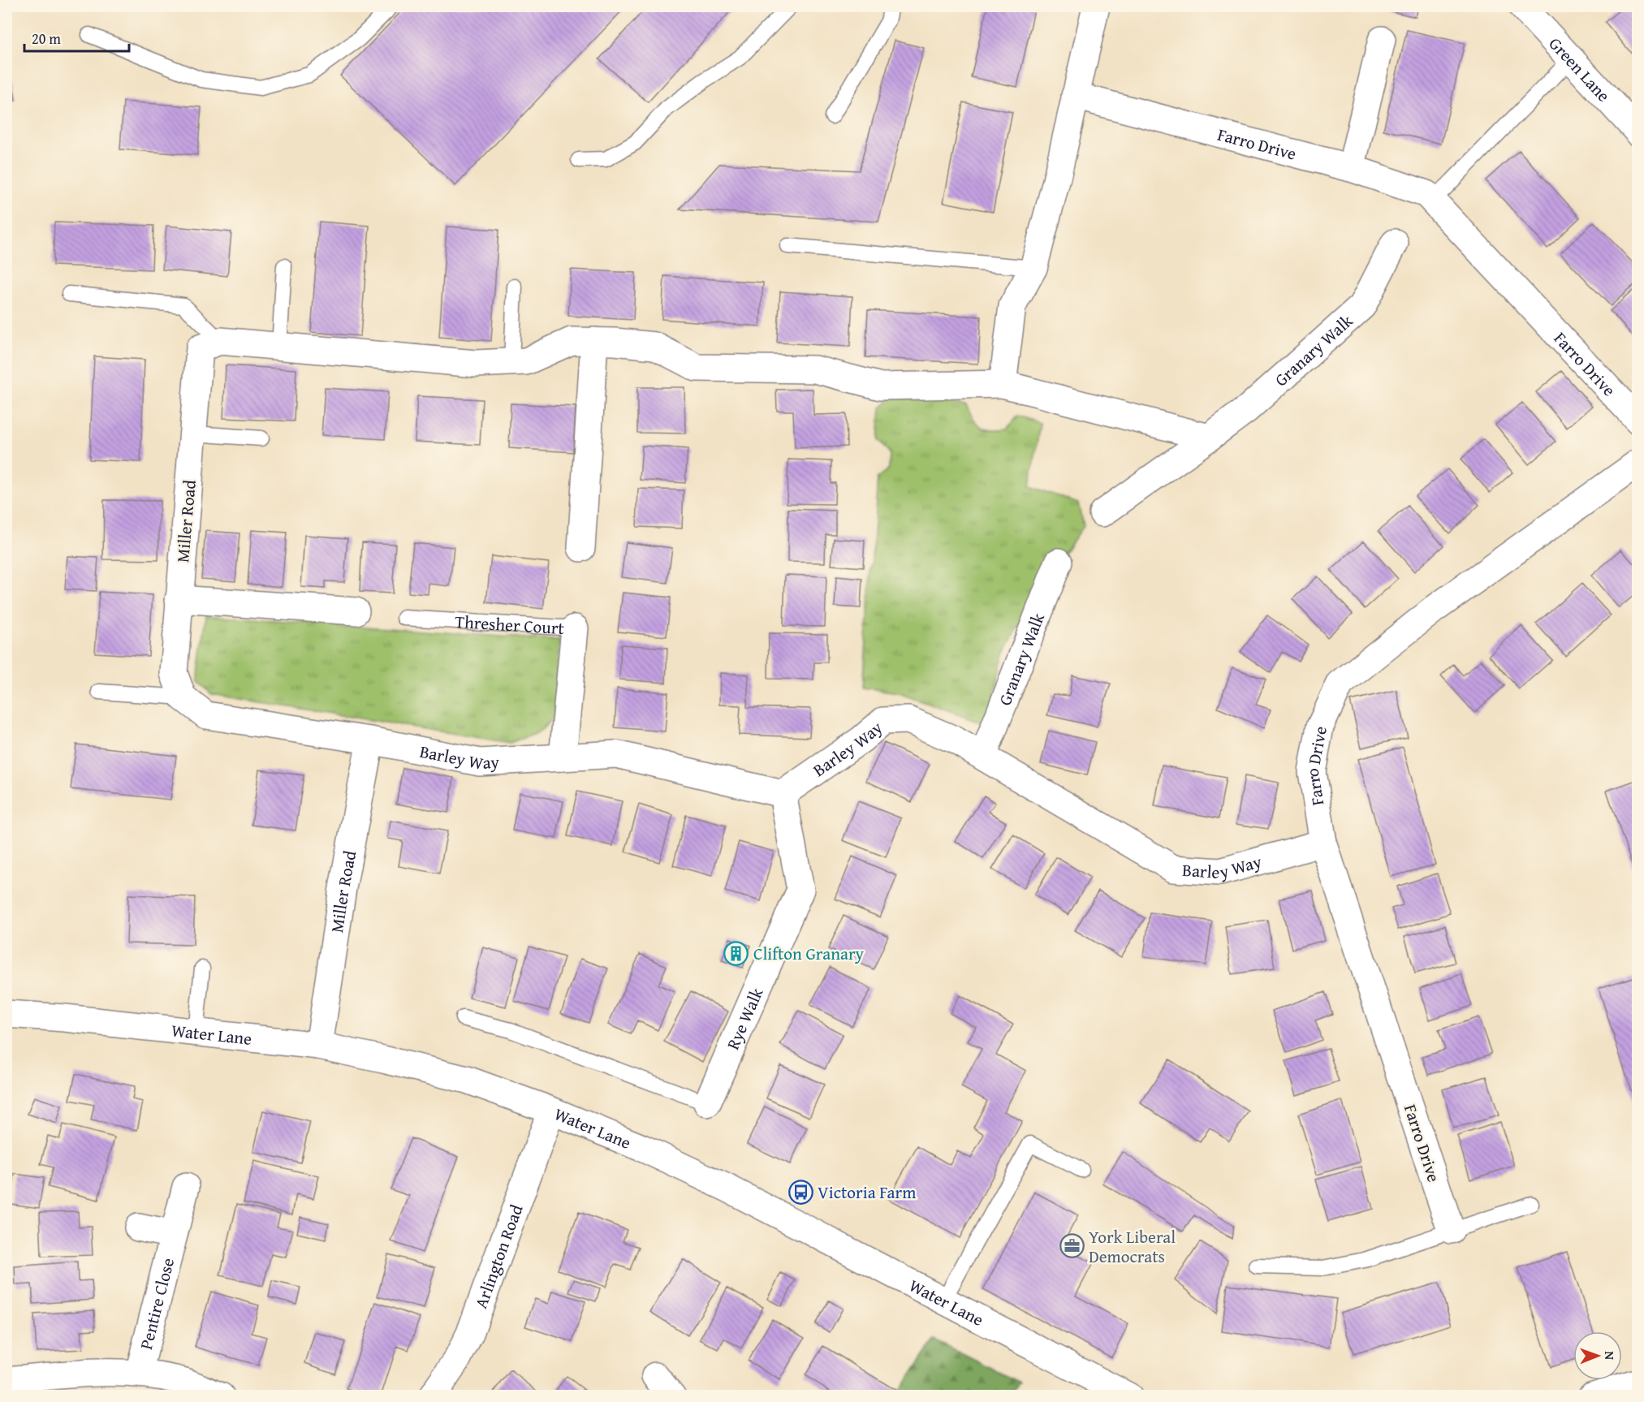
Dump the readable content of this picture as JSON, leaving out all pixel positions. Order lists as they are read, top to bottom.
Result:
{
  "streets": {
    "street": [
      "Green Lane",
      "Farro Drive",
      "Granary Walk",
      "Miller Road",
      "Thresher Court",
      "Barley Way",
      "Rye Walk",
      "Water Lane",
      "Arlington Road",
      "Pentire Close"
    ]
  },
  "crossings": [
    ["Farro Drive", "Barley Way"],
    ["Granary Walk", "Barley Way"],
    ["Miller Road", "Barley Way"],
    ["Miller Road", "Water Lane"],
    ["Thresher Court", "Barley Way"],
    ["Barley Way", "Rye Walk"],
    ["Water Lane", "Arlington Road"]
  ],
  "places": {
    "building": ["Clifton Granary"],
    "bus stop": ["Victoria Farm"],
    "office": ["York Liberal Democrats"]
  },
  "scale_bar": "20 m",
  "north": "right"
}
